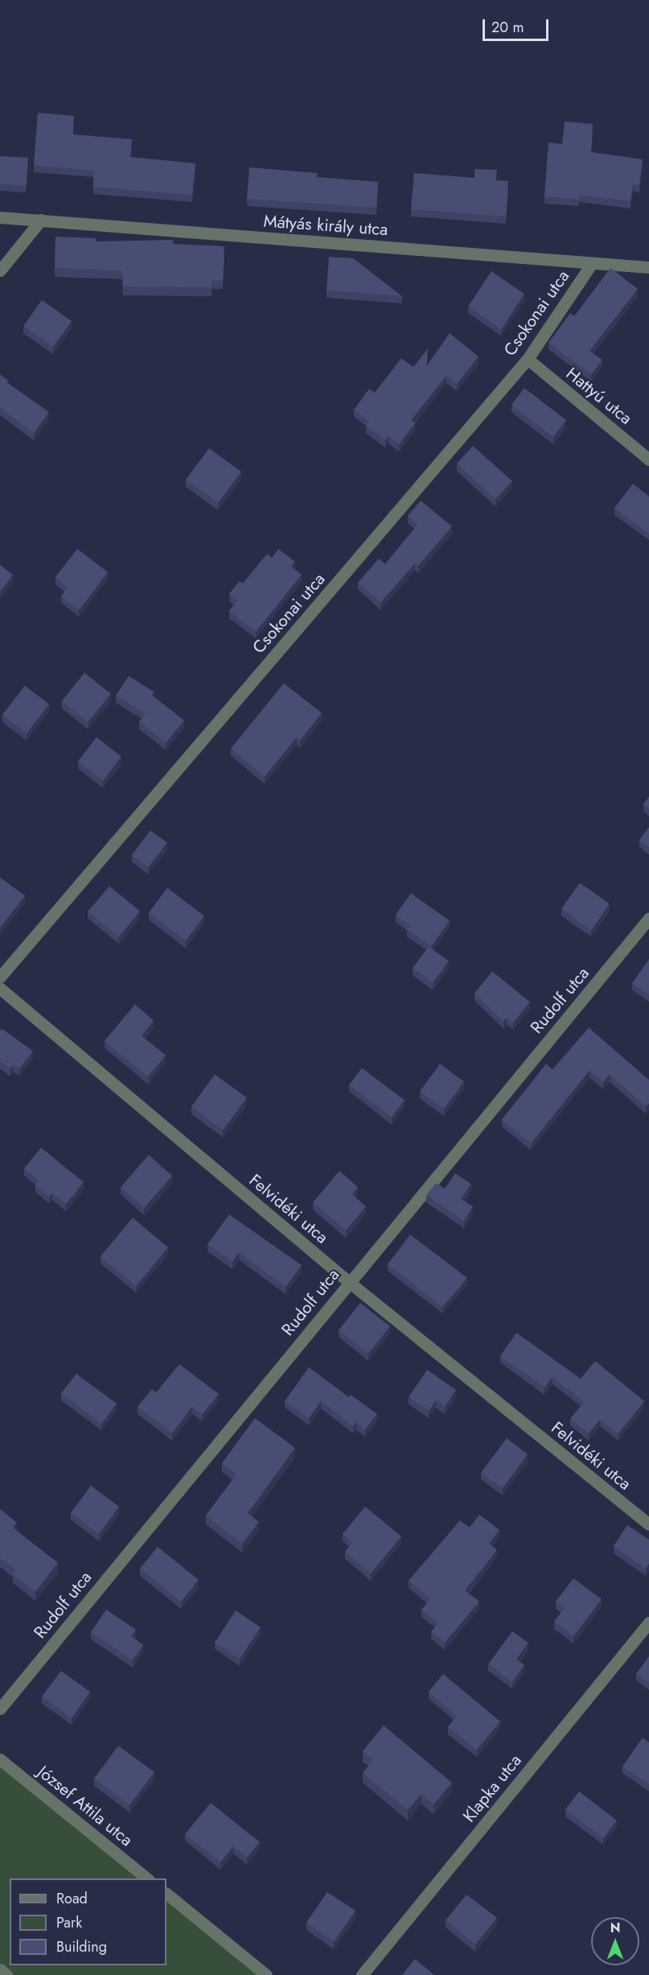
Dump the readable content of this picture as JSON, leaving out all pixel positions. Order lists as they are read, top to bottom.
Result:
{
  "streets": {
    "street": [
      "Mátyás király utca",
      "Csokonai utca",
      "Hattyú utca",
      "Rudolf utca",
      "Felvidéki utca",
      "Klapka utca",
      "József Attila utca"
    ]
  },
  "crossings": [
    ["Mátyás király utca", "Csokonai utca"],
    ["Csokonai utca", "Hattyú utca"],
    ["Rudolf utca", "Felvidéki utca"]
  ],
  "legend": ["Road", "Park", "Building"],
  "scale_bar": "20 m",
  "north": "top"
}
